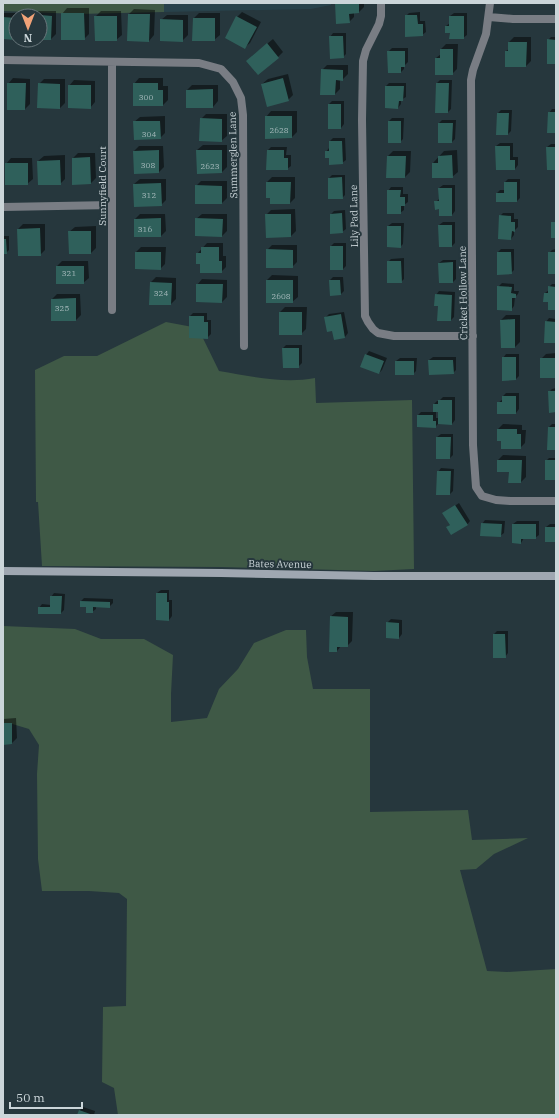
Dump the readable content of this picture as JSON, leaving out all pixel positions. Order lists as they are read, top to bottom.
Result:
{
  "streets": {
    "street": [
      "Summerglen Lane",
      "Sunnyfield Court",
      "Lily Pad Lane",
      "Cricket Hollow Lane",
      "Bates Avenue"
    ]
  },
  "crossings": [
    ["Summerglen Lane", "Sunnyfield Court"],
    ["Lily Pad Lane", "Cricket Hollow Lane"]
  ],
  "house_numbers": [
    "300",
    "2628",
    "304",
    "308",
    "2623",
    "312",
    "316",
    "321",
    "324",
    "2608",
    "325"
  ],
  "scale_bar": "50 m",
  "north": "bottom"
}
